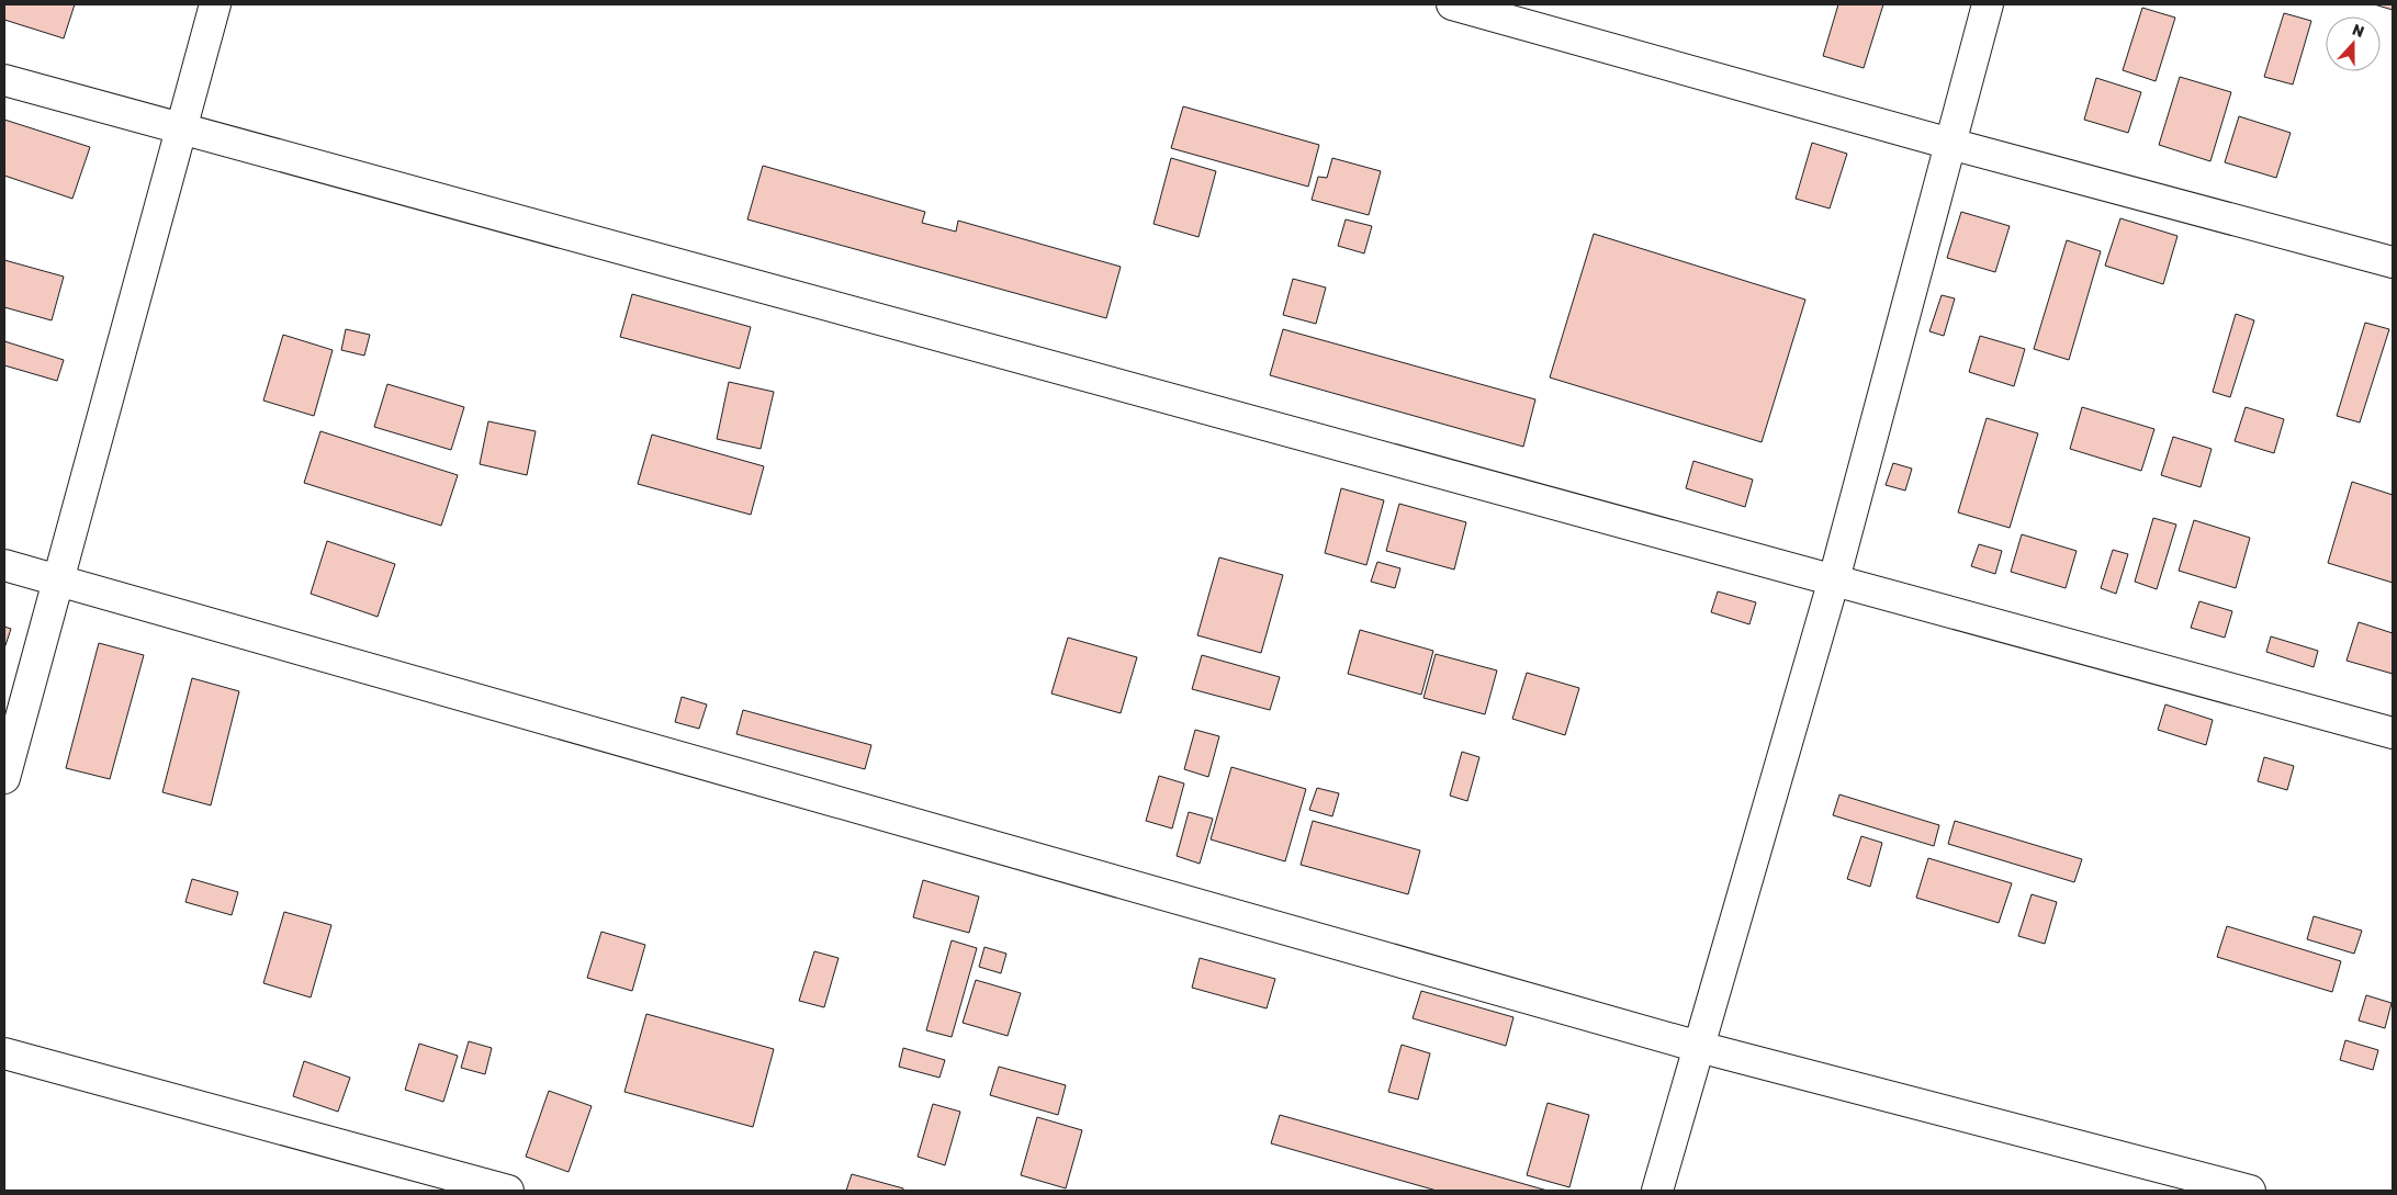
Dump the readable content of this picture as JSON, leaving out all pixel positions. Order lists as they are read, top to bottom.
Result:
{
  "north": "top"
}
